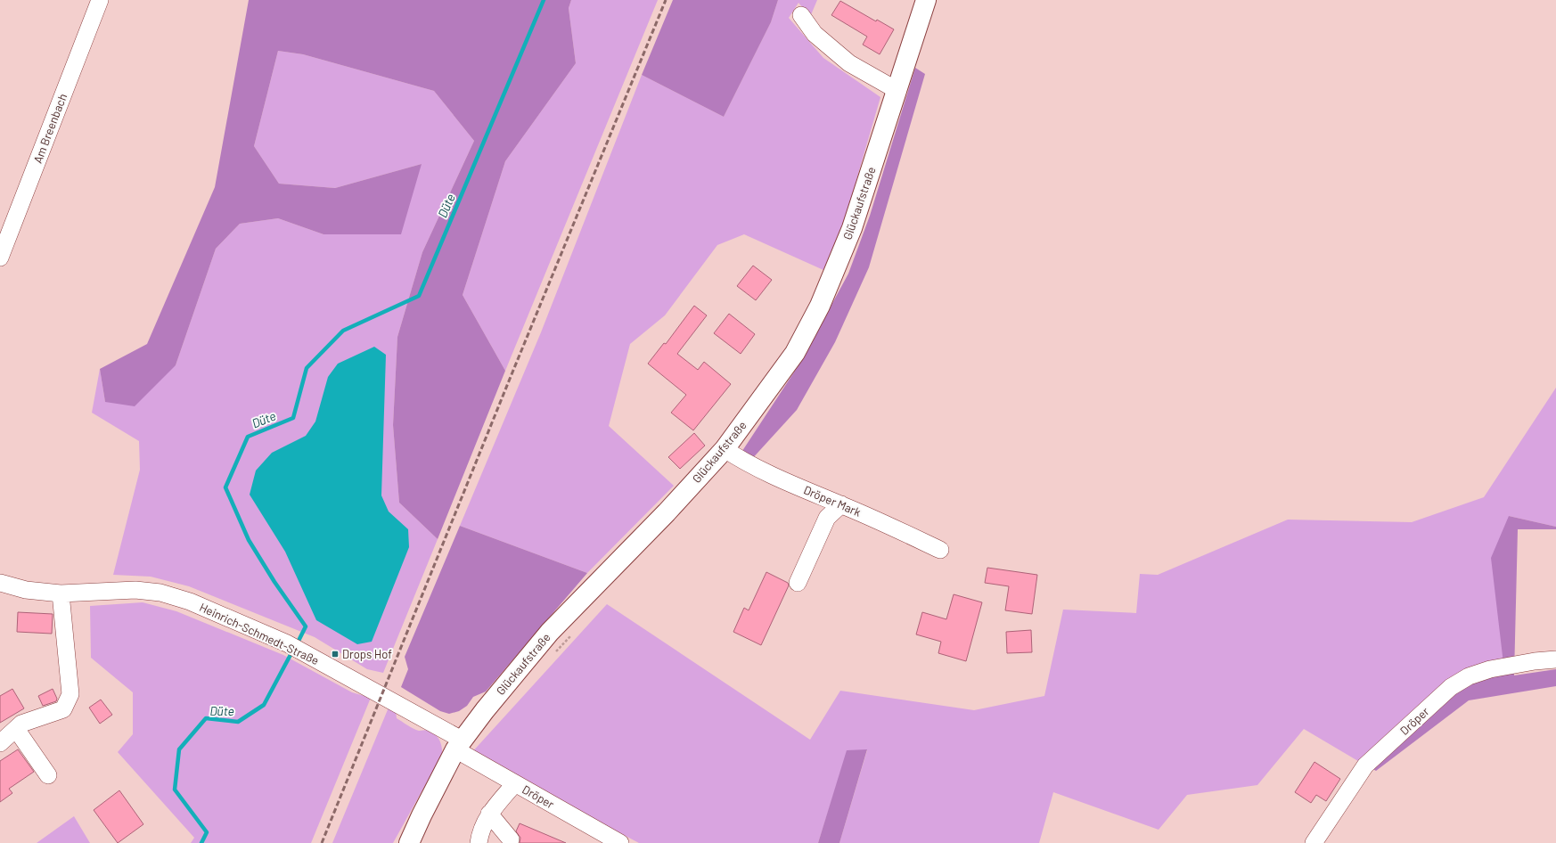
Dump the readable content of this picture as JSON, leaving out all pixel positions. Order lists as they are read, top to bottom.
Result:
{
  "streets": {
    "main road": ["Glückaufstraße"],
    "street": [
      "Am Breenbach",
      "Dröper Mark",
      "Heinrich-Schmedt-Straße",
      "Dröper"
    ]
  },
  "crossings": [
    ["Glückaufstraße", "Dröper Mark"],
    ["Glückaufstraße", "Heinrich-Schmedt-Straße"],
    ["Glückaufstraße", "Dröper"],
    ["Heinrich-Schmedt-Straße", "Dröper"]
  ],
  "water": ["Düte"],
  "places": {
    "transit": ["Drops Hof"]
  }
}
